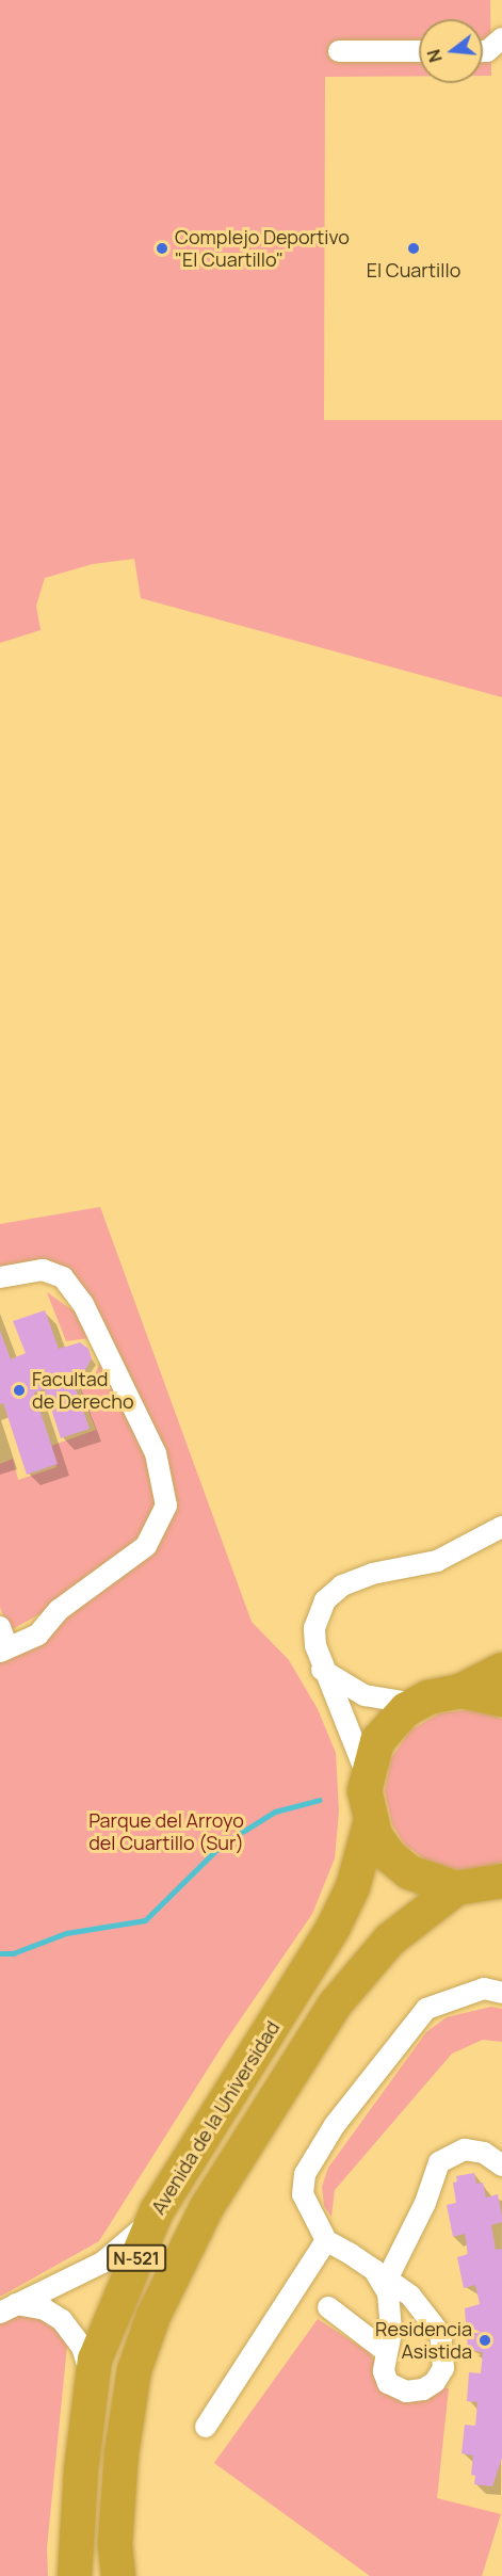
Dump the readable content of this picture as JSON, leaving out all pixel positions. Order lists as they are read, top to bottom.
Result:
{
  "streets": {
    "highway": ["Avenida de la Universidad", "N-521"]
  },
  "crossings": [
    ["Avenida de la Universidad", "N-521"]
  ],
  "parks": ["Parque del Arroyo del Cuartillo (Sur)"],
  "places": [
    "Complejo Deportivo \"El Cuartillo\"",
    "El Cuartillo",
    "Facultad de Derecho",
    "Residencia Asistida"
  ],
  "north": "left"
}
